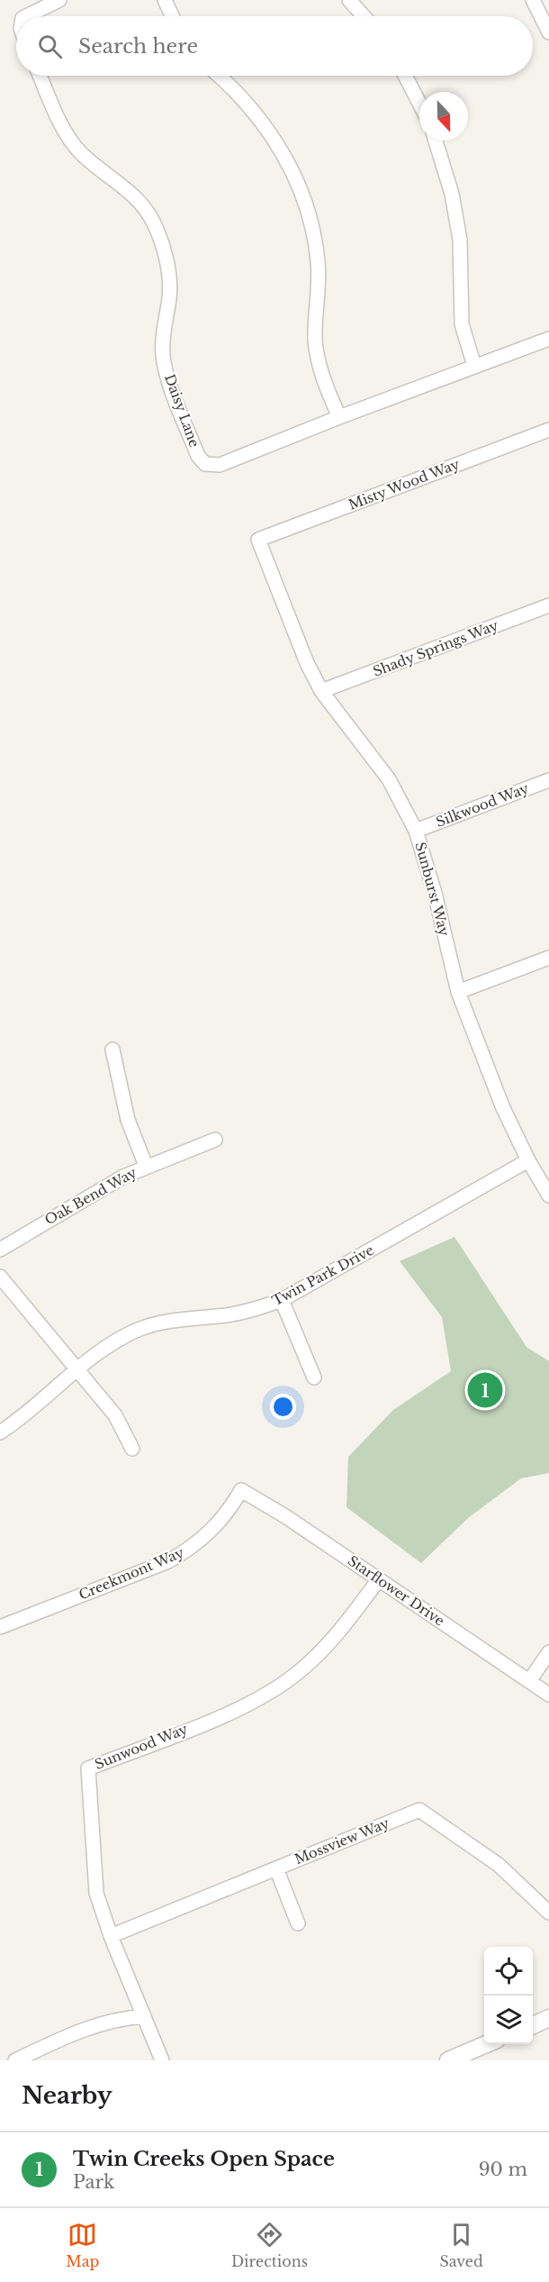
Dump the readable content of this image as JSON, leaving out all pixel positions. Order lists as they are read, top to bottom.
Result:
{
  "streets": {
    "street": [
      "Daisy Lane",
      "Misty Wood Way",
      "Shady Springs Way",
      "Silkwood Way",
      "Sunburst Way",
      "Oak Bend Way",
      "Twin Park Drive",
      "Creekmont Way",
      "Starflower Drive",
      "Sunwood Way",
      "Mossview Way"
    ]
  },
  "crossings": [
    ["Misty Wood Way", "Sunburst Way"],
    ["Shady Springs Way", "Sunburst Way"],
    ["Silkwood Way", "Sunburst Way"],
    ["Sunburst Way", "Twin Park Drive"],
    ["Creekmont Way", "Starflower Drive"],
    ["Starflower Drive", "Sunwood Way"],
    ["Sunwood Way", "Mossview Way"]
  ],
  "north": "bottom",
  "page": {
    "search": "Search here",
    "pins": "1",
    "heading": "Nearby",
    "list": [
      {
        "mark": "1",
        "name": "Twin Creeks Open Space",
        "note": "Park",
        "value": "90 m"
      }
    ],
    "nav": ["Map", "Directions", "Saved"]
  }
}
